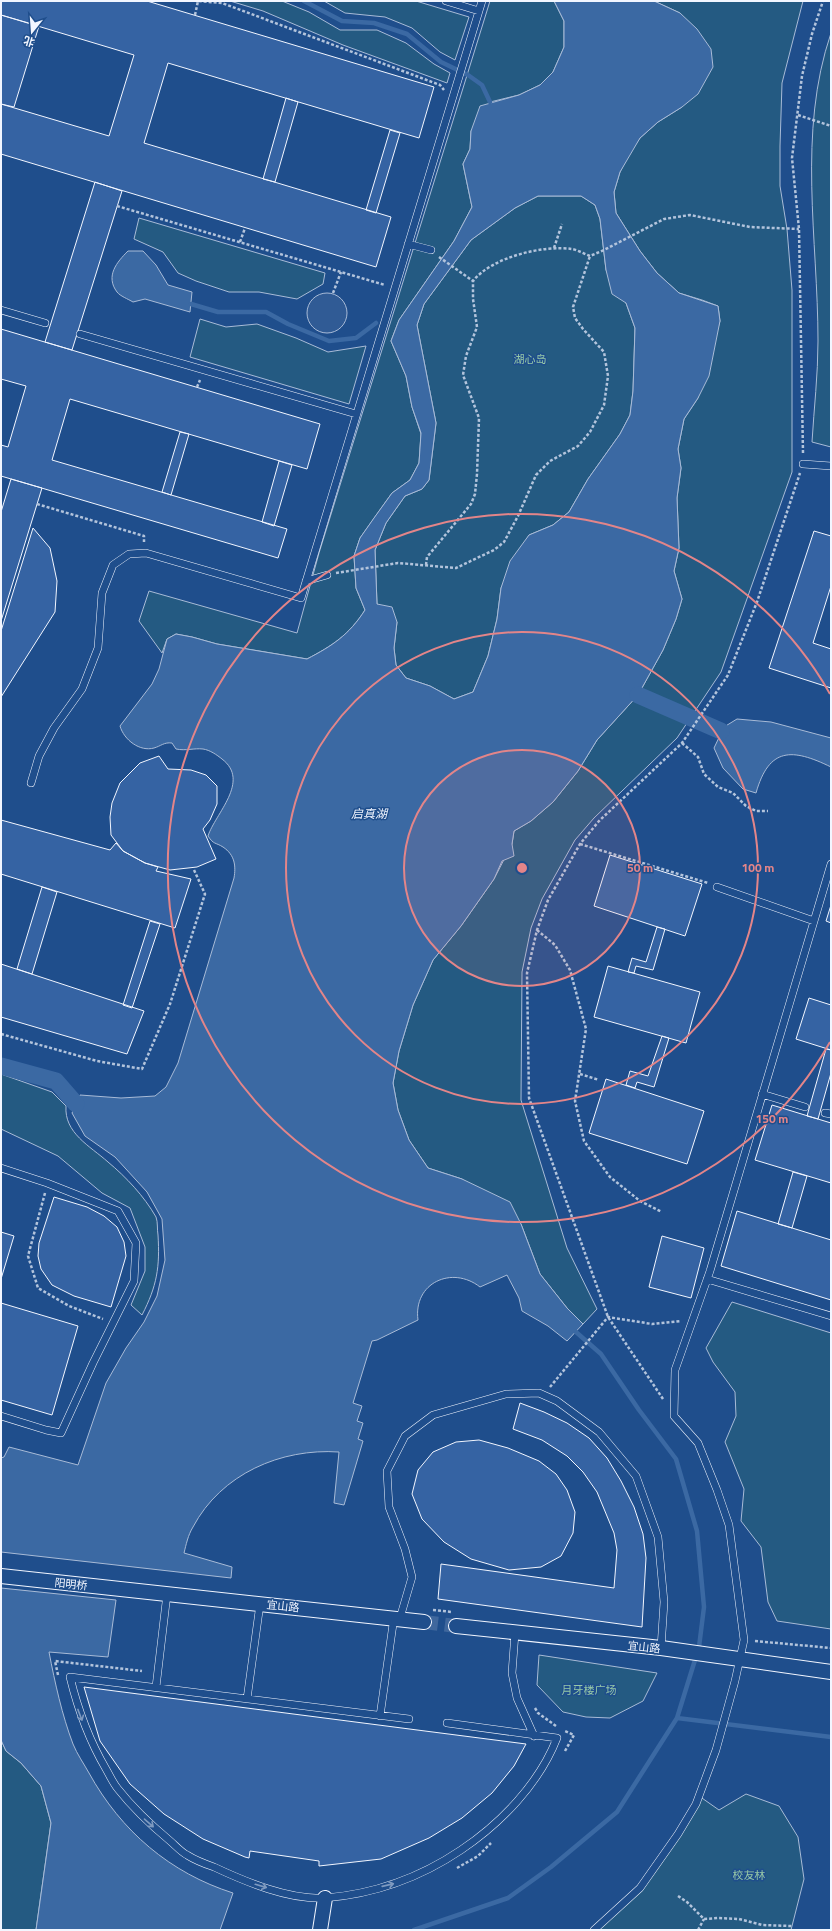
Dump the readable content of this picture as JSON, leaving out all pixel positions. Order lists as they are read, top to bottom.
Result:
{
  "streets": {
    "street": ["阳明桥", "宜山路"]
  },
  "crossings": [
    ["阳明桥", "宜山路"]
  ],
  "water": ["启真湖"],
  "parks": ["湖心岛", "月牙楼广场", "校友林"],
  "north": "bottom",
  "rings": ["50 m", "100 m", "150 m"]
}
